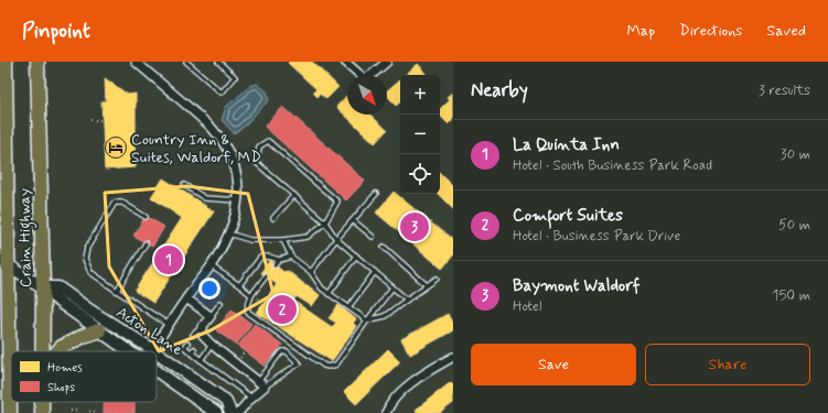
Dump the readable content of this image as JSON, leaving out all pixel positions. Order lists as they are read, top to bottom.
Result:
{
  "streets": {
    "highway": ["Crain Highway"],
    "main road": ["Acton Lane"]
  },
  "crossings": [
    ["Crain Highway", "Acton Lane"]
  ],
  "places": {
    "hotel": ["Country Inn & Suites, Waldorf, MD"]
  },
  "legend": ["Homes", "Shops"],
  "north": "bottom right",
  "page": {
    "header": "Pinpoint",
    "nav": ["Map", "Directions", "Saved"],
    "heading": ["Nearby", "3 results"],
    "map_buttons": ["+", "−"],
    "list": [
      {
        "mark": "1",
        "name": "La Quinta Inn",
        "note": "Hotel · South Business Park Road",
        "value": "30 m"
      },
      {
        "mark": "2",
        "name": "Comfort Suites",
        "note": "Hotel · Business Park Drive",
        "value": "50 m"
      },
      {
        "mark": "3",
        "name": "Baymont Waldorf",
        "note": "Hotel",
        "value": "150 m"
      }
    ],
    "pins": ["3", "1", "2"],
    "buttons": ["Save", "Share"]
  }
}
